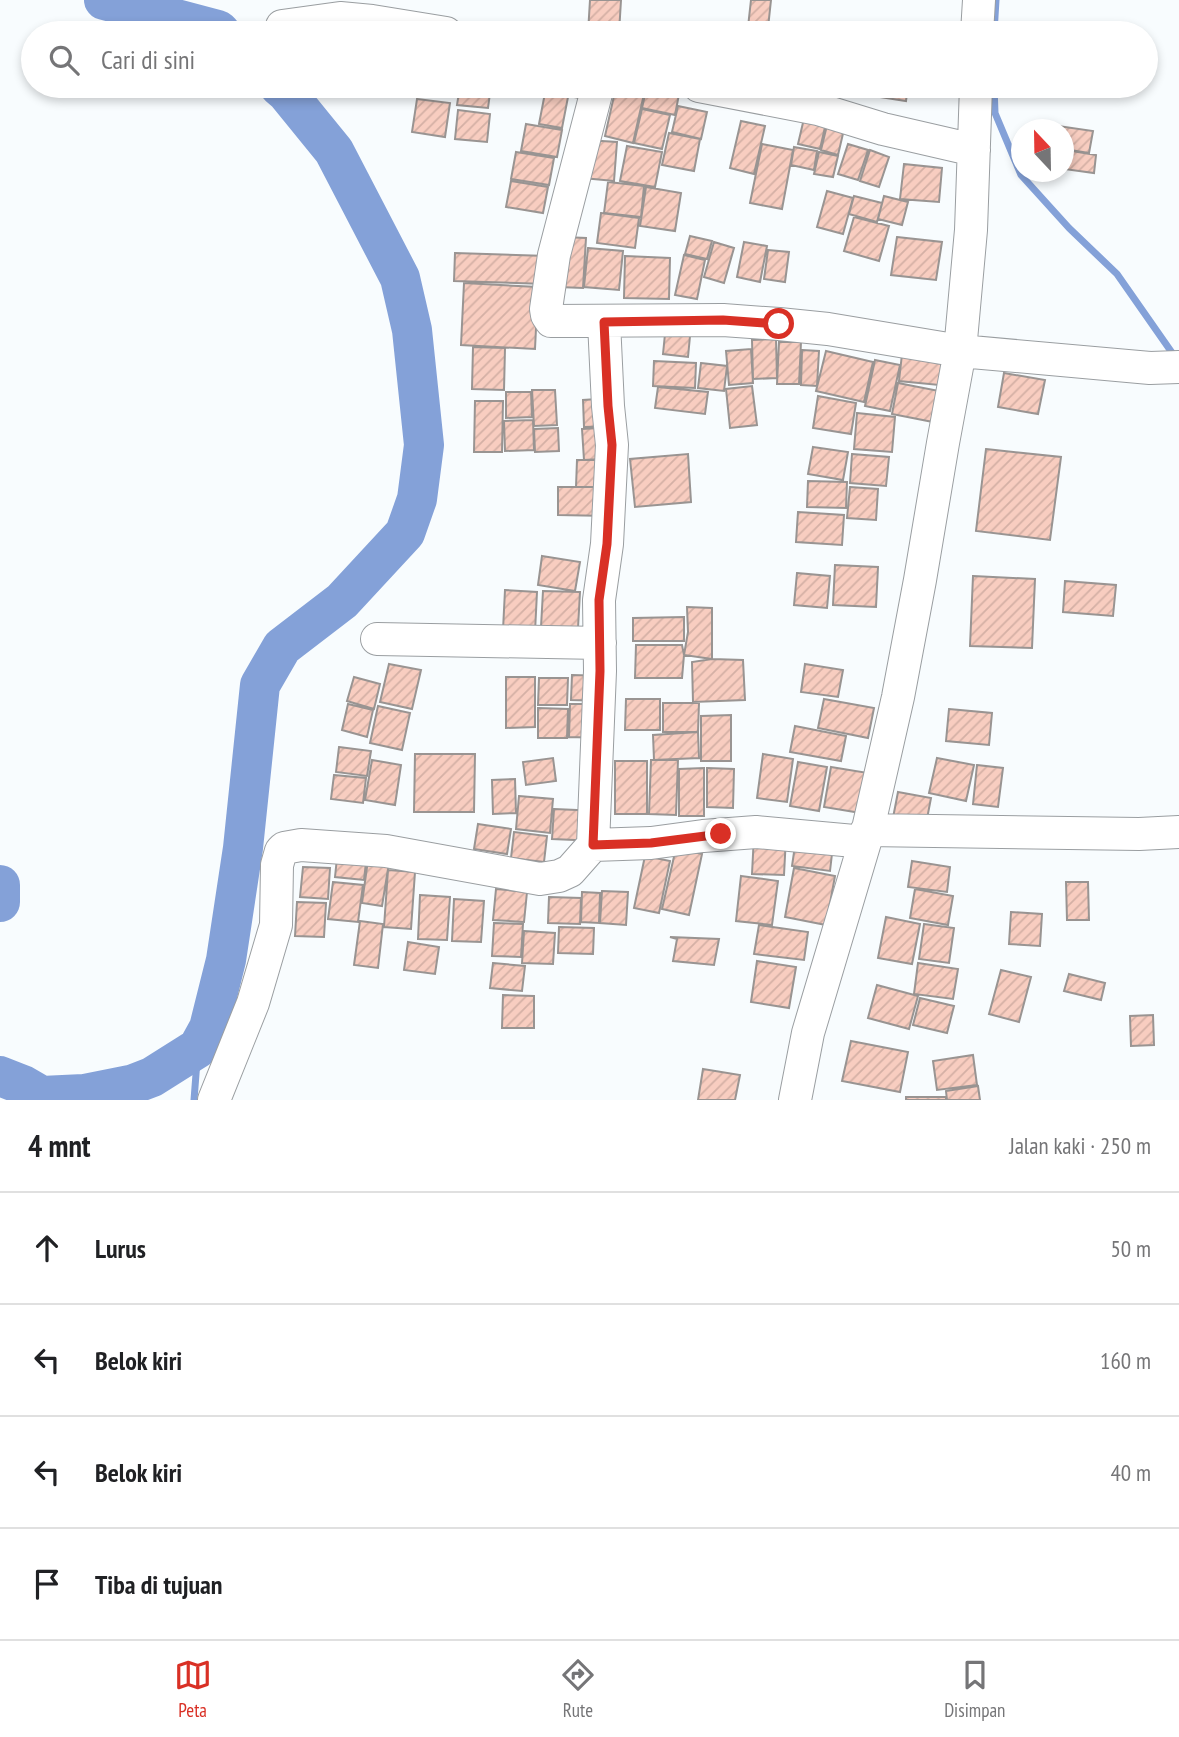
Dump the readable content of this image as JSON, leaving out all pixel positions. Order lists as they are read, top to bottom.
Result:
{
  "north": "top",
  "page": {
    "search": "Cari di sini",
    "heading": ["4 mnt", "Jalan kaki · 250 m"],
    "list": [
      ["Lurus", "50 m"],
      ["Belok kiri", "160 m"],
      ["Belok kiri", "40 m"],
      "Tiba di tujuan"
    ],
    "nav": ["Peta", "Rute", "Disimpan"]
  }
}
